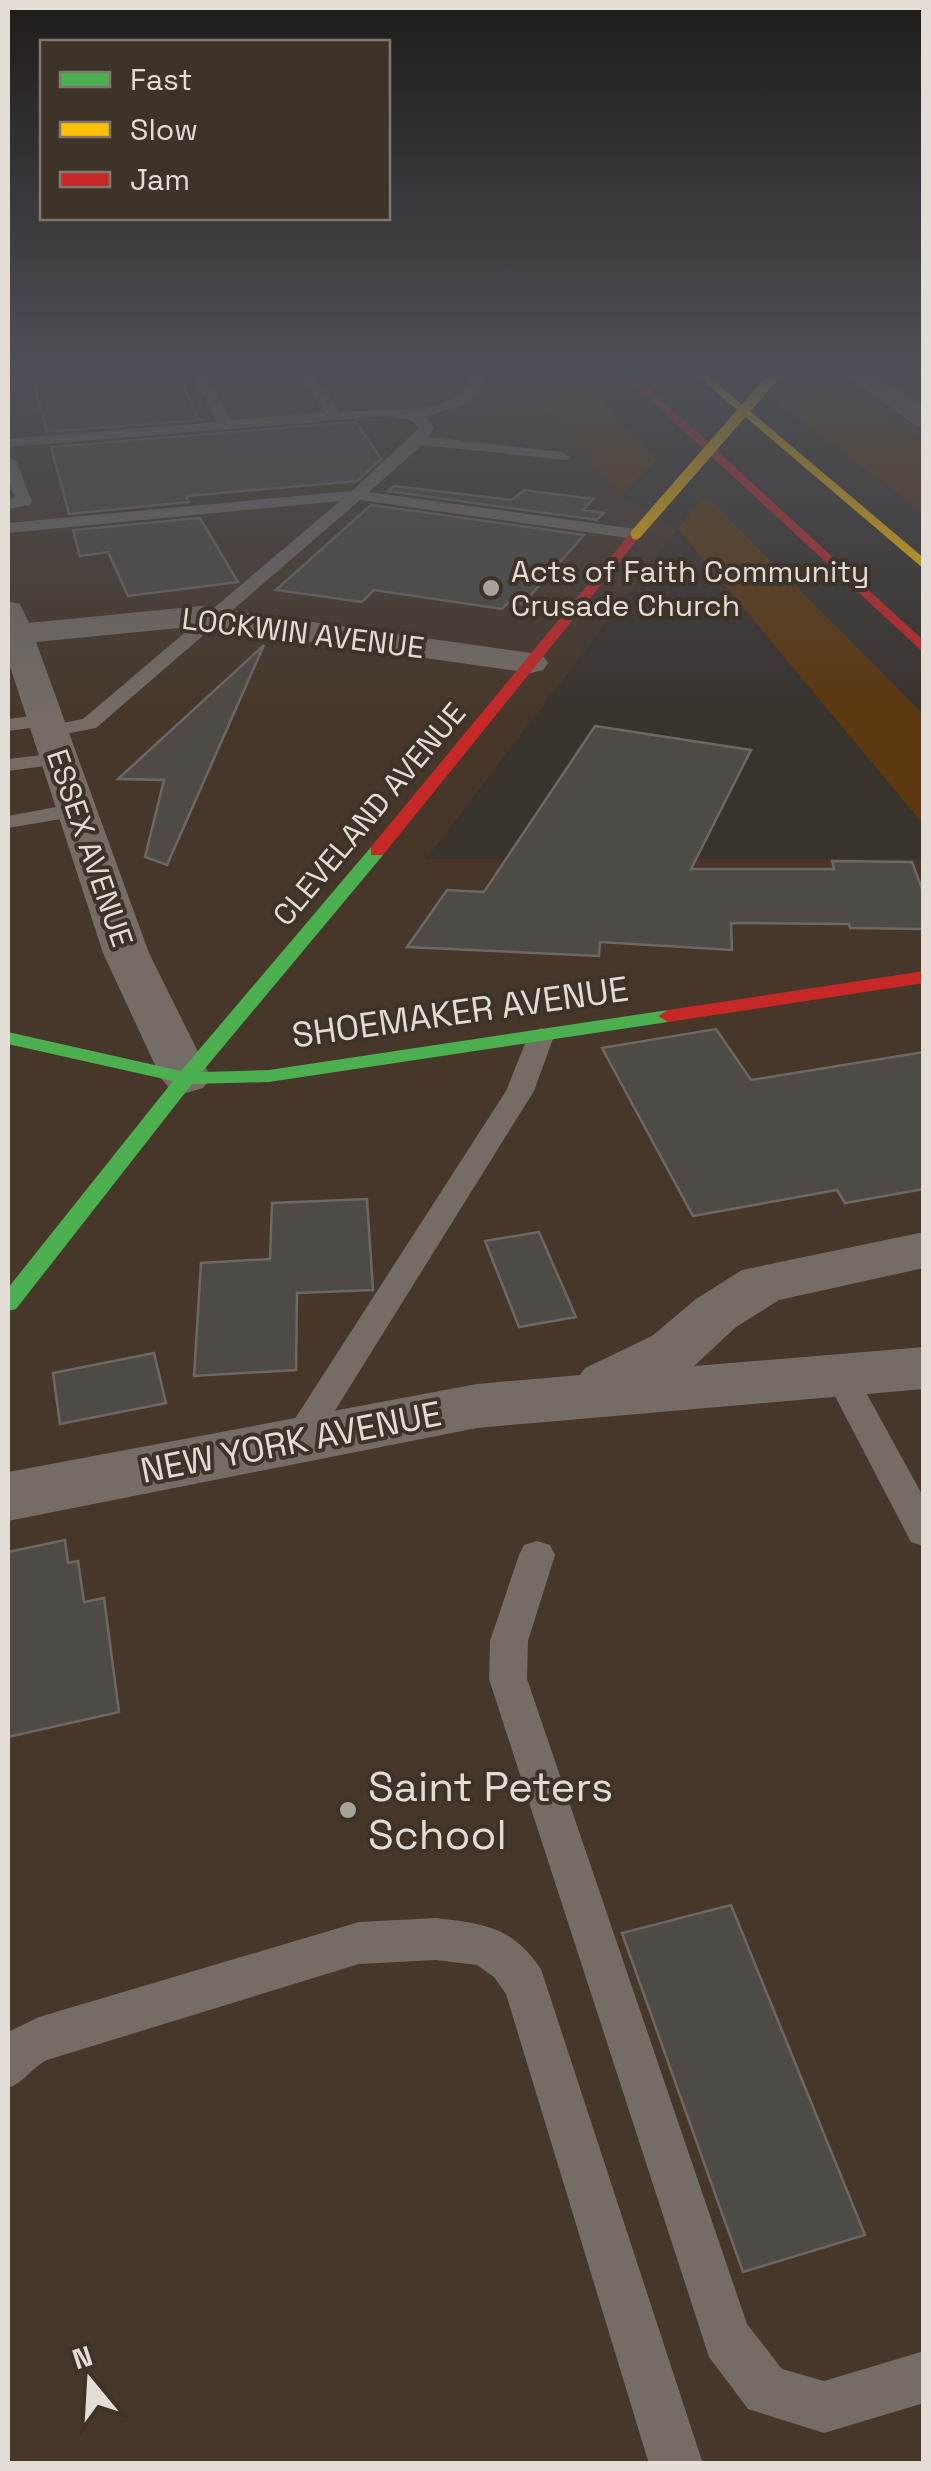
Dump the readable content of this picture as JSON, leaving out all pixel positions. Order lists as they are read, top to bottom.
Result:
{
  "streets": {
    "main road": ["CLEVELAND AVENUE", "SHOEMAKER AVENUE"],
    "street": ["LOCKWIN AVENUE", "ESSEX AVENUE", "NEW YORK AVENUE"]
  },
  "crossings": [
    ["LOCKWIN AVENUE", "CLEVELAND AVENUE"],
    ["LOCKWIN AVENUE", "ESSEX AVENUE"],
    ["CLEVELAND AVENUE", "ESSEX AVENUE"],
    ["CLEVELAND AVENUE", "SHOEMAKER AVENUE"],
    ["ESSEX AVENUE", "SHOEMAKER AVENUE"]
  ],
  "places": ["Acts of Faith Community Crusade Church", "Saint Peters School"],
  "legend": ["Fast", "Slow", "Jam"],
  "north": "top"
}
